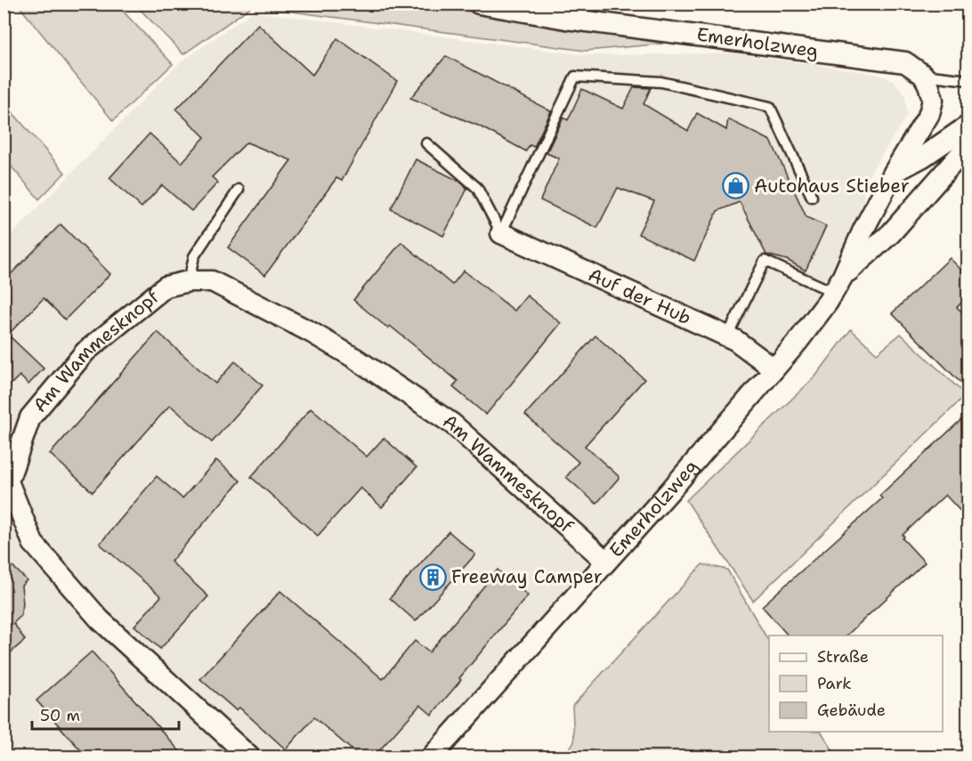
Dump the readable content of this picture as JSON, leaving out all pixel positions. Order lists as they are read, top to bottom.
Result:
{
  "streets": {
    "street": ["Emerholzweg", "Auf der Hub", "Am Wammesknopf"]
  },
  "crossings": [
    ["Emerholzweg", "Auf der Hub"],
    ["Emerholzweg", "Am Wammesknopf"]
  ],
  "places": {
    "shop": ["Autohaus Stieber"],
    "building": ["Freeway Camper"]
  },
  "legend": ["Straße", "Park", "Gebäude"],
  "scale_bar": "50 m"
}
